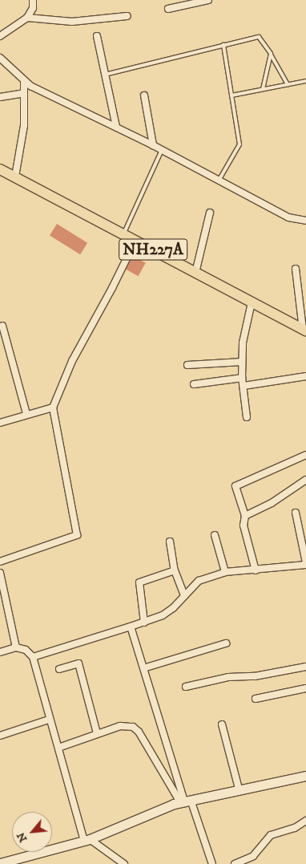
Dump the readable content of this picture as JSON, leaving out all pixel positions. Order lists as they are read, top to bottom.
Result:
{
  "streets": {
    "highway": ["NH227A"]
  },
  "north": "bottom left"
}
